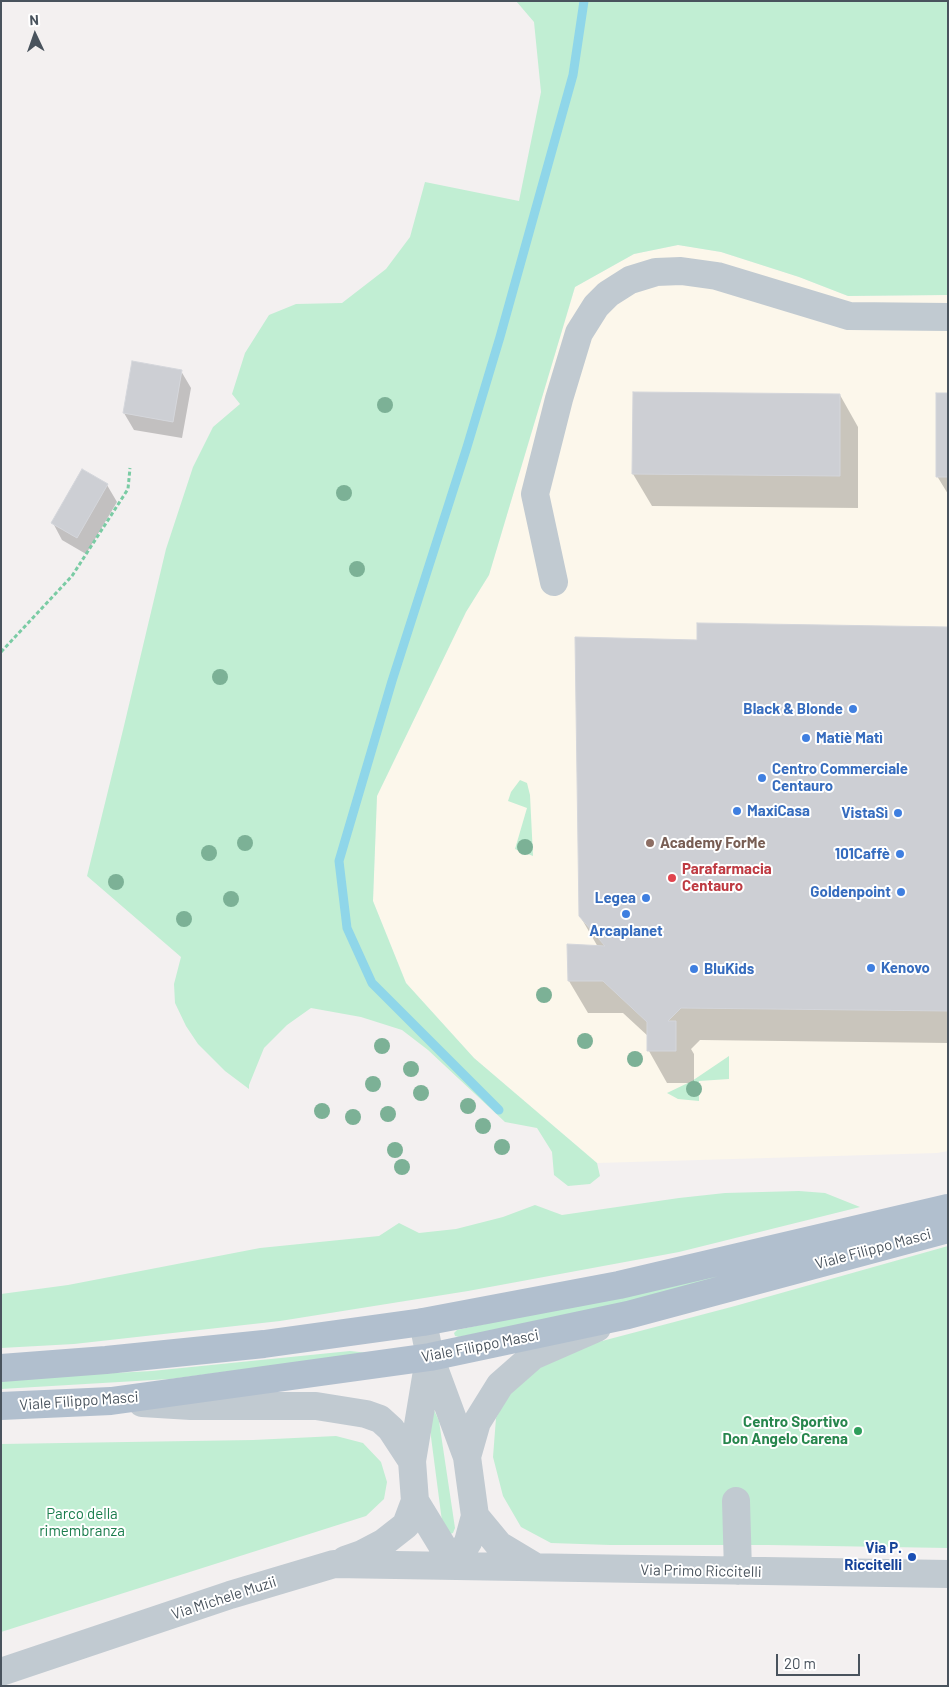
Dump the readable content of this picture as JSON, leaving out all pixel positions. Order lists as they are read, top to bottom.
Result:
{
  "streets": {
    "main road": ["Viale Filippo Masci"],
    "street": ["Via Primo Riccitelli", "Via Michele Muzii"]
  },
  "crossings": [
    ["Via Primo Riccitelli", "Via Michele Muzii"]
  ],
  "parks": ["Parco della rimembranza"],
  "places": [
    "Black & Blonde",
    "Matiè Matì",
    "Centro Commerciale Centauro",
    "MaxiCasa",
    "VistaSì",
    "Academy ForMe",
    "101Caffè",
    "Parafarmacia Centauro",
    "Goldenpoint",
    "Legea",
    "Arcaplanet",
    "Kenovo",
    "BluKids",
    "Centro Sportivo Don Angelo Carena",
    "Via P. Riccitelli"
  ],
  "scale_bar": "20 m",
  "north": "top"
}
